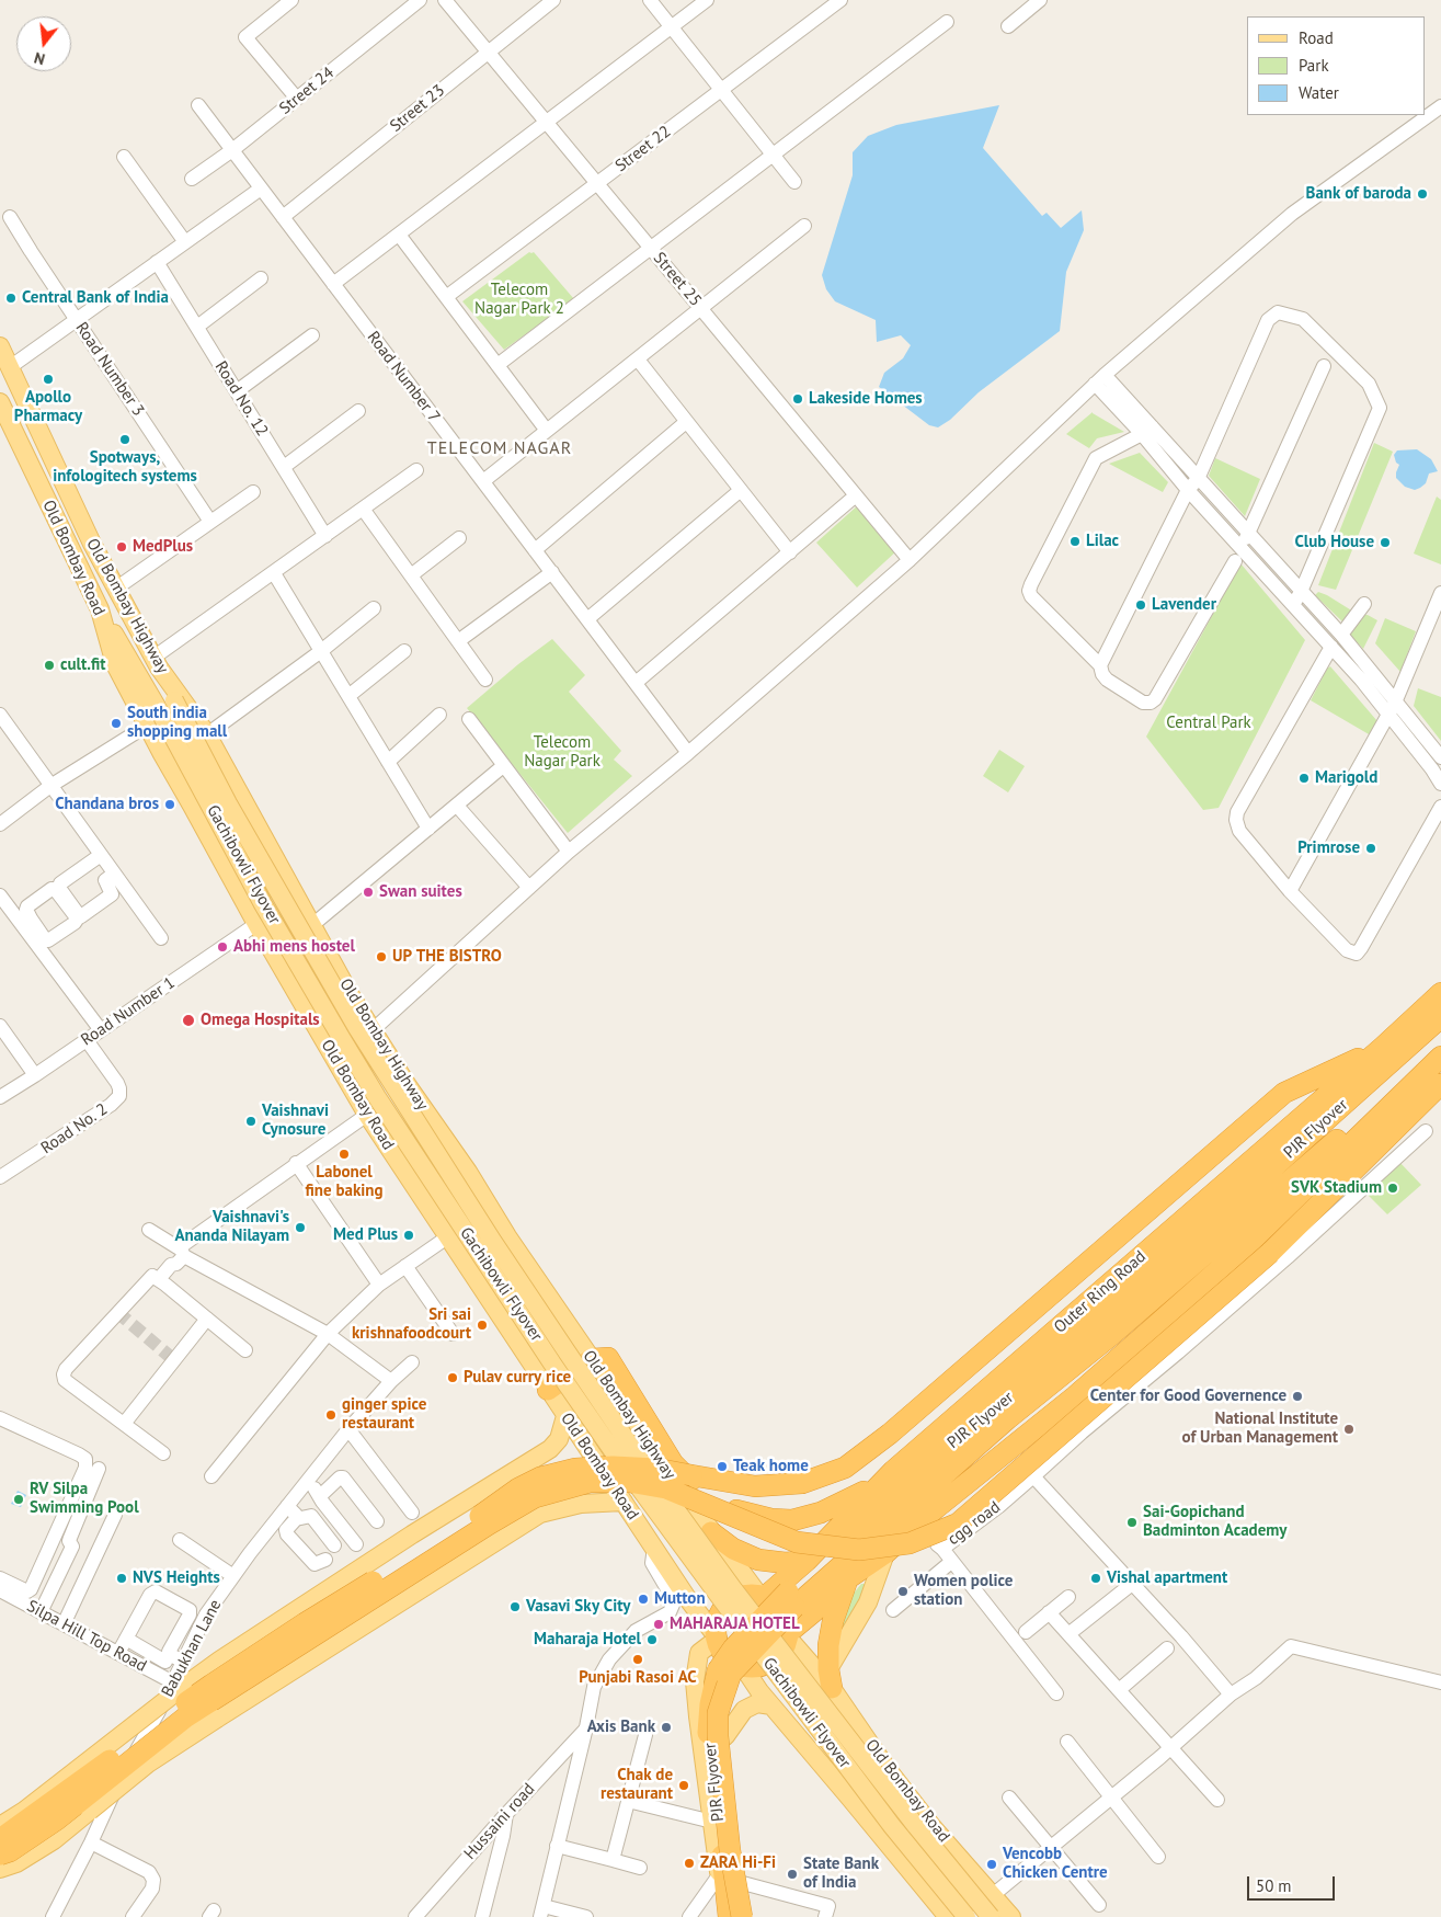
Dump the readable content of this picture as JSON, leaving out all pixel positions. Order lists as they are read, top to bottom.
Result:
{
  "streets": {
    "highway": ["PJR Flyover", "Outer Ring Road"],
    "main road": ["Old Bombay Road", "Old Bombay Highway", "Gachibowli Flyover"],
    "street": [
      "Street 24",
      "Street 23",
      "Street 22",
      "Street 25",
      "Road Number 3",
      "Road Number 7",
      "Road No. 12",
      "Road Number 1",
      "Road No. 2",
      "cgg road",
      "Silpa Hill Top Road",
      "Babukhan Lane",
      "Hussaini road"
    ]
  },
  "crossings": [
    ["Street 24", "Road Number 7"],
    ["Street 23", "Street 25"],
    ["Street 23", "Road Number 7"],
    ["Street 22", "Street 25"],
    ["Old Bombay Road", "Old Bombay Highway"],
    ["Old Bombay Road", "Gachibowli Flyover"],
    ["Old Bombay Road", "Road Number 1"],
    ["Old Bombay Road", "Outer Ring Road"],
    ["Old Bombay Highway", "Gachibowli Flyover"],
    ["Old Bombay Highway", "Outer Ring Road"],
    ["Road Number 1", "Road No. 2"],
    ["Silpa Hill Top Road", "Babukhan Lane"]
  ],
  "districts": ["TELECOM NAGAR"],
  "parks": ["Telecom Nagar Park 2", "Central Park", "Telecom Nagar Park"],
  "places": [
    "Bank of baroda",
    "Central Bank of India",
    "Apollo Pharmacy",
    "Lakeside Homes",
    "Spotways, infologitech systems",
    "Lilac",
    "Club House",
    "MedPlus",
    "Lavender",
    "cult.fit",
    "South india shopping mall",
    "Marigold",
    "Chandana bros",
    "Primrose",
    "Swan suites",
    "Abhi mens hostel",
    "UP THE BISTRO",
    "Omega Hospitals",
    "Vaishnavi Cynosure",
    "Labonel fine baking",
    "SVK Stadium",
    "Vaishnavi's Ananda Nilayam",
    "Med Plus",
    "Sri sai krishnafoodcourt",
    "Pulav curry rice",
    "Center for Good Governence",
    "ginger spice restaurant",
    "National Institute of Urban Management",
    "Teak home",
    "RV Silpa Swimming Pool",
    "Sai-Gopichand Badminton Academy",
    "NVS Heights",
    "Vishal apartment",
    "Women police station",
    "Mutton",
    "Vasavi Sky City",
    "MAHARAJA HOTEL",
    "Maharaja Hotel",
    "Punjabi Rasoi AC",
    "Axis Bank",
    "Chak de restaurant",
    "ZARA Hi-Fi",
    "Vencobb Chicken Centre",
    "State Bank of India"
  ],
  "legend": ["Road", "Park", "Water"],
  "scale_bar": "50 m",
  "north": "bottom"
}
